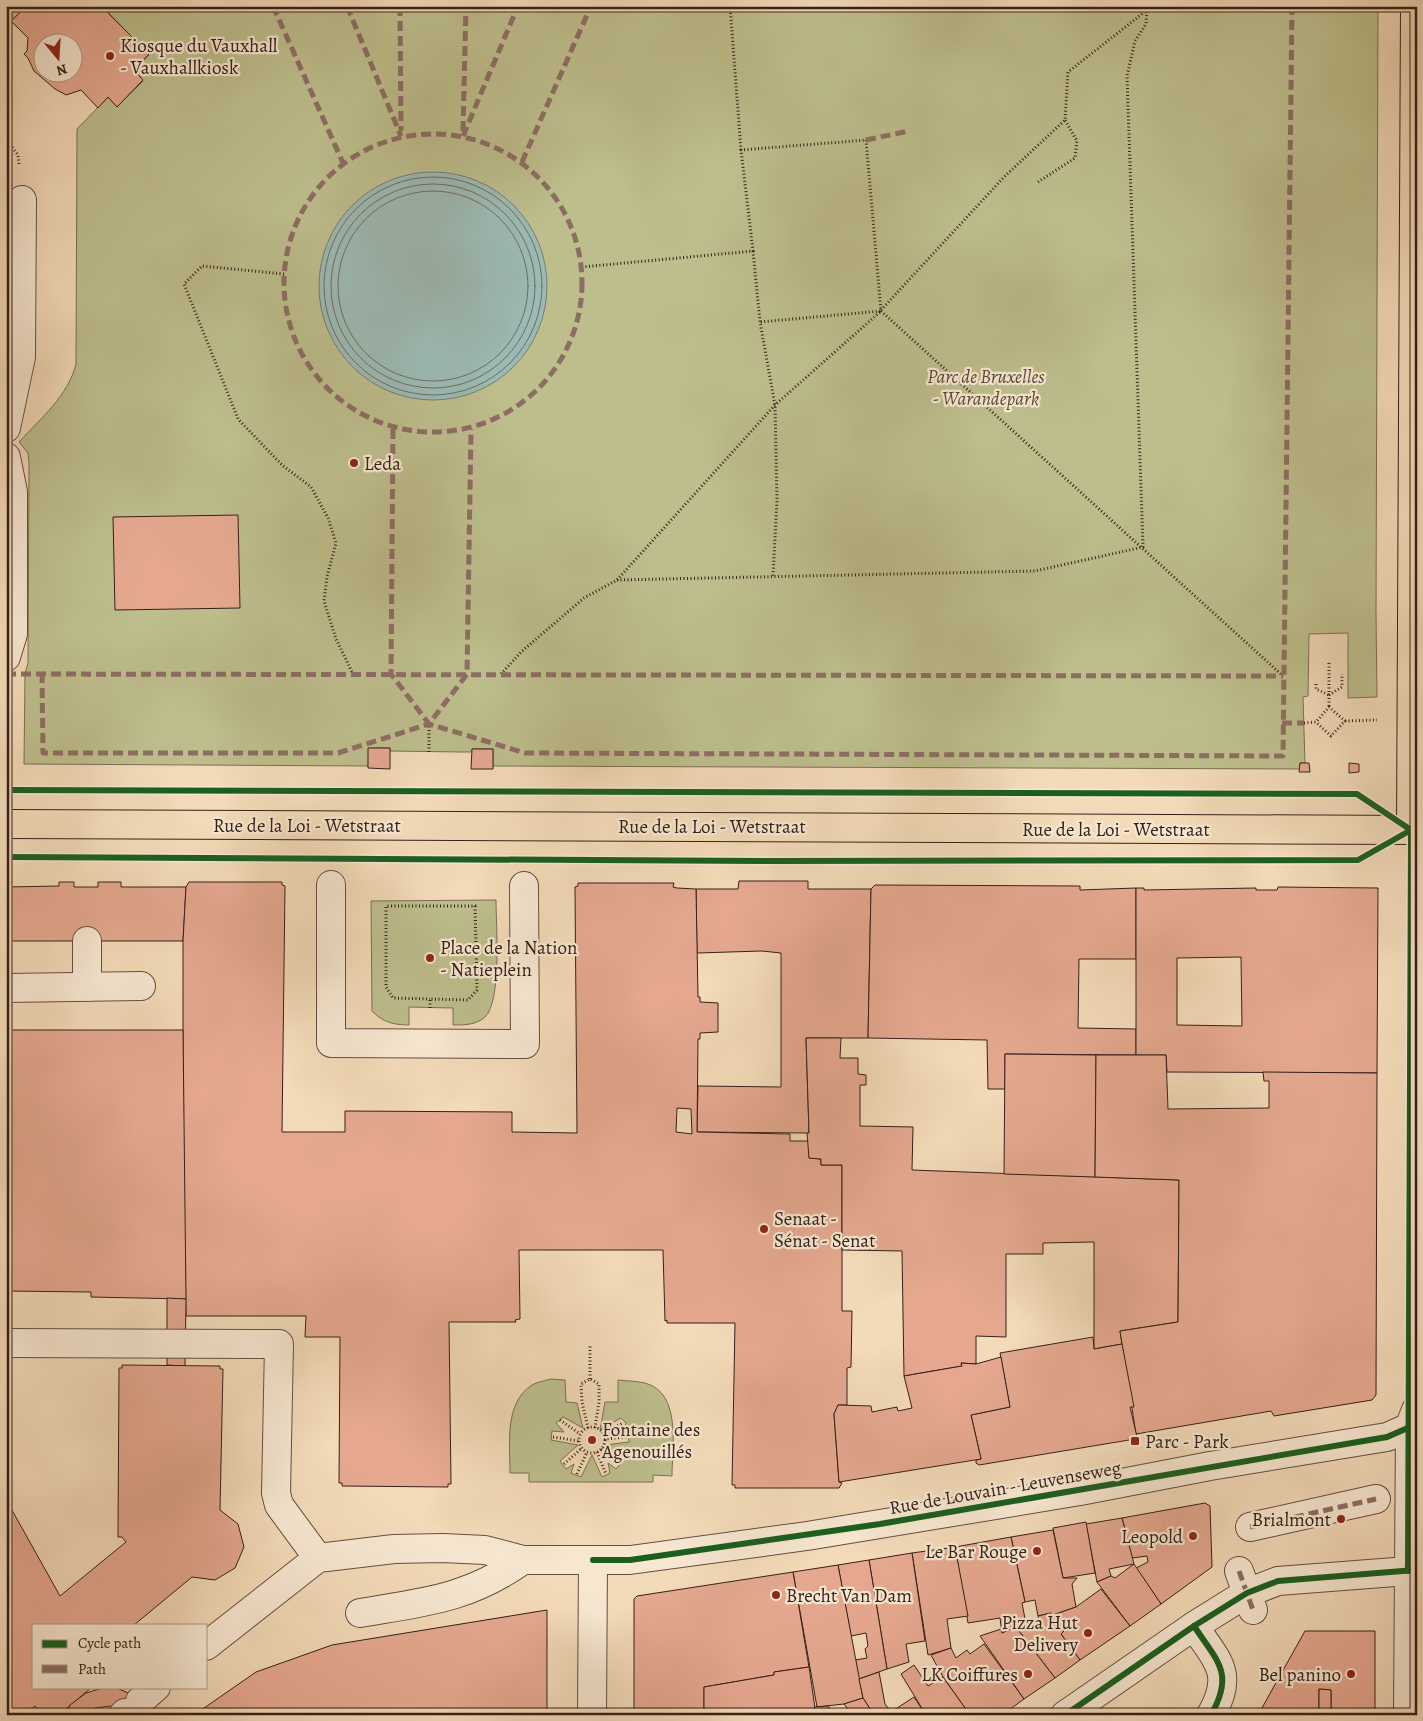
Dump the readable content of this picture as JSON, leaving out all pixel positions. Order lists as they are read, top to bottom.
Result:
{
  "streets": {
    "main road": ["Rue de la Loi - Wetstraat"],
    "street": ["Rue de Louvain - Leuvenseweg"]
  },
  "parks": ["Parc de Bruxelles - Warandepark"],
  "places": {
    "other": [
      "Kiosque du Vauxhall - Vauxhallkiosk",
      "Leda",
      "Place de la Nation - Natieplein",
      "Senaat - Sénat - Senat",
      "Fontaine des Agenouillés",
      "Brialmont",
      "Leopold",
      "Le Bar Rouge",
      "Brecht Van Dam",
      "Pizza Hut Delivery",
      "LK Coiffures",
      "Bel panino"
    ],
    "transit": ["Parc - Park"]
  },
  "legend": ["Cycle path", "Path"],
  "north": "bottom"
}
